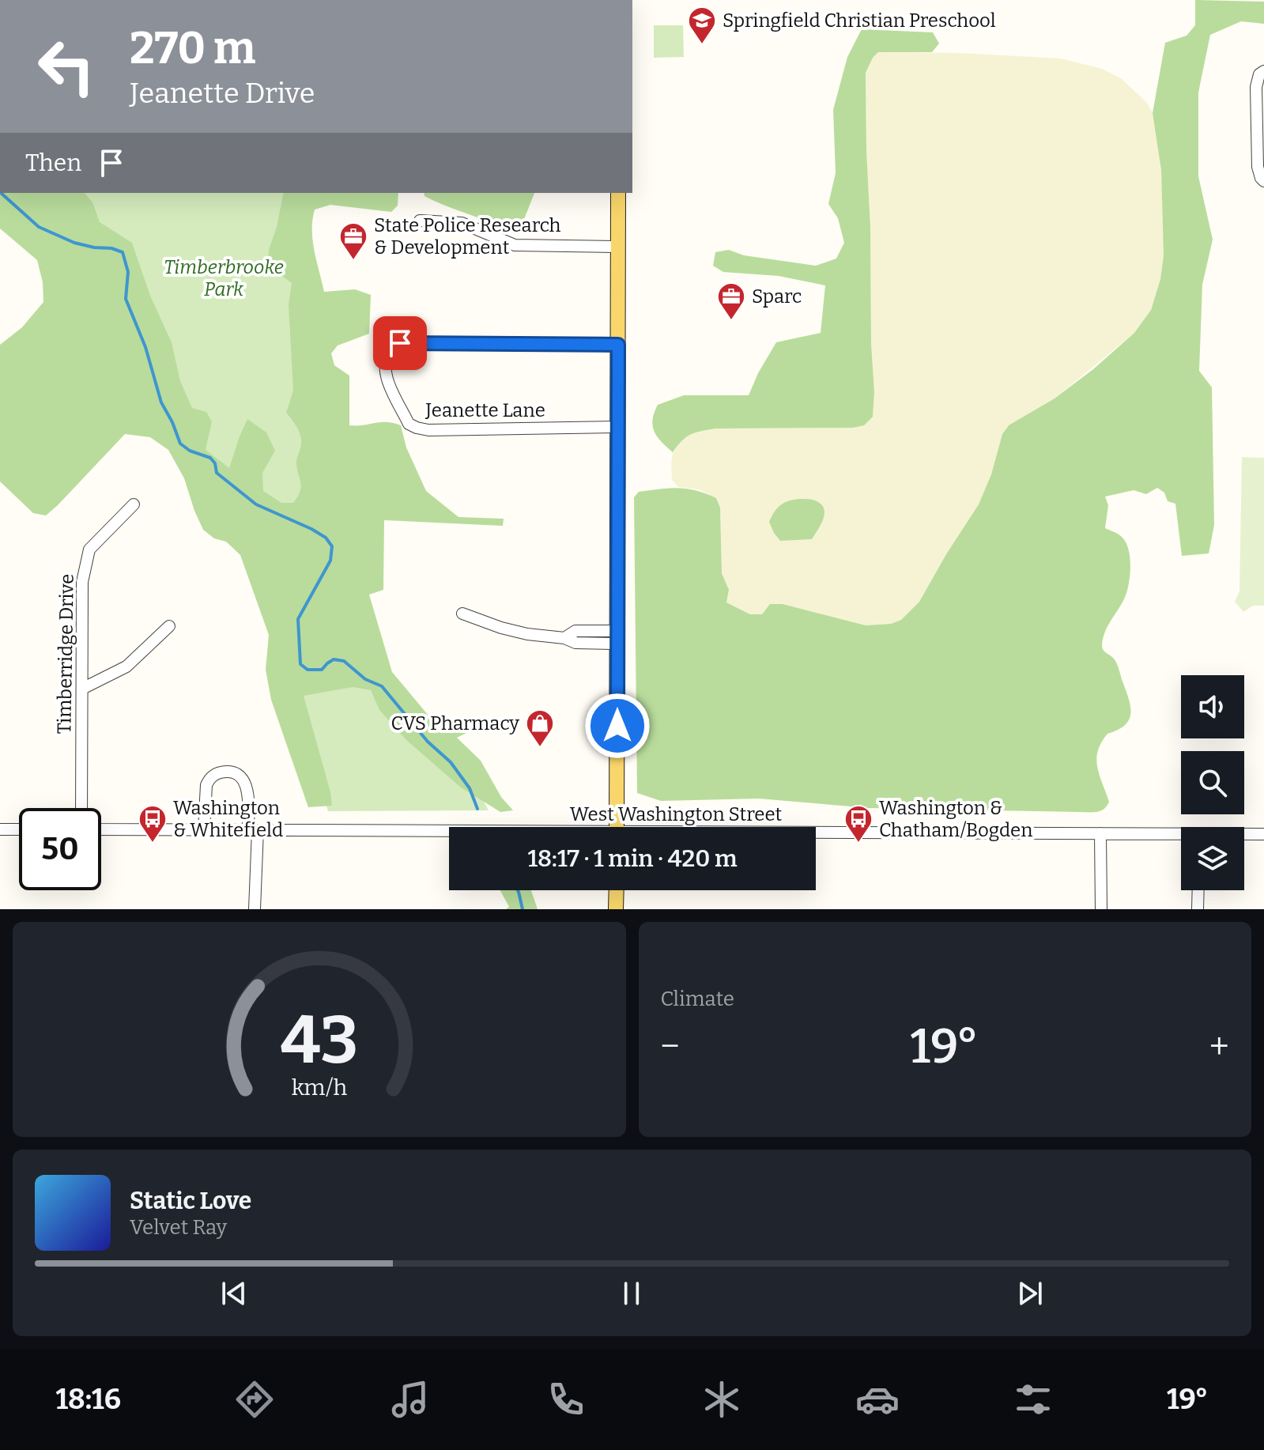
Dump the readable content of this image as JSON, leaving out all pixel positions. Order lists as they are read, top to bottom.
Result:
{
  "streets": {
    "street": ["Jeanette Lane", "Timberridge Drive", "West Washington Street"]
  },
  "parks": ["Timberbrooke Park"],
  "places": {
    "school or university": ["Springfield Christian Preschool"],
    "office": ["State Police Research & Development", "Sparc"],
    "shop": ["CVS Pharmacy"],
    "bus stop": ["Washington & Whitefield", "Washington & Chatham/Bogden"]
  },
  "page": {
    "turn": ["270 m", "Jeanette Drive"],
    "then": "Then",
    "limit": "50",
    "trip": "18:17 · 1 min · 420 m",
    "tile": "Climate",
    "heat": ["−", "19°", "+"],
    "song": ["Static Love", "Velvet Ray"],
    "tabs": ["18:16", "19°"],
    "gauge": ["43", "km/h"]
  }
}
